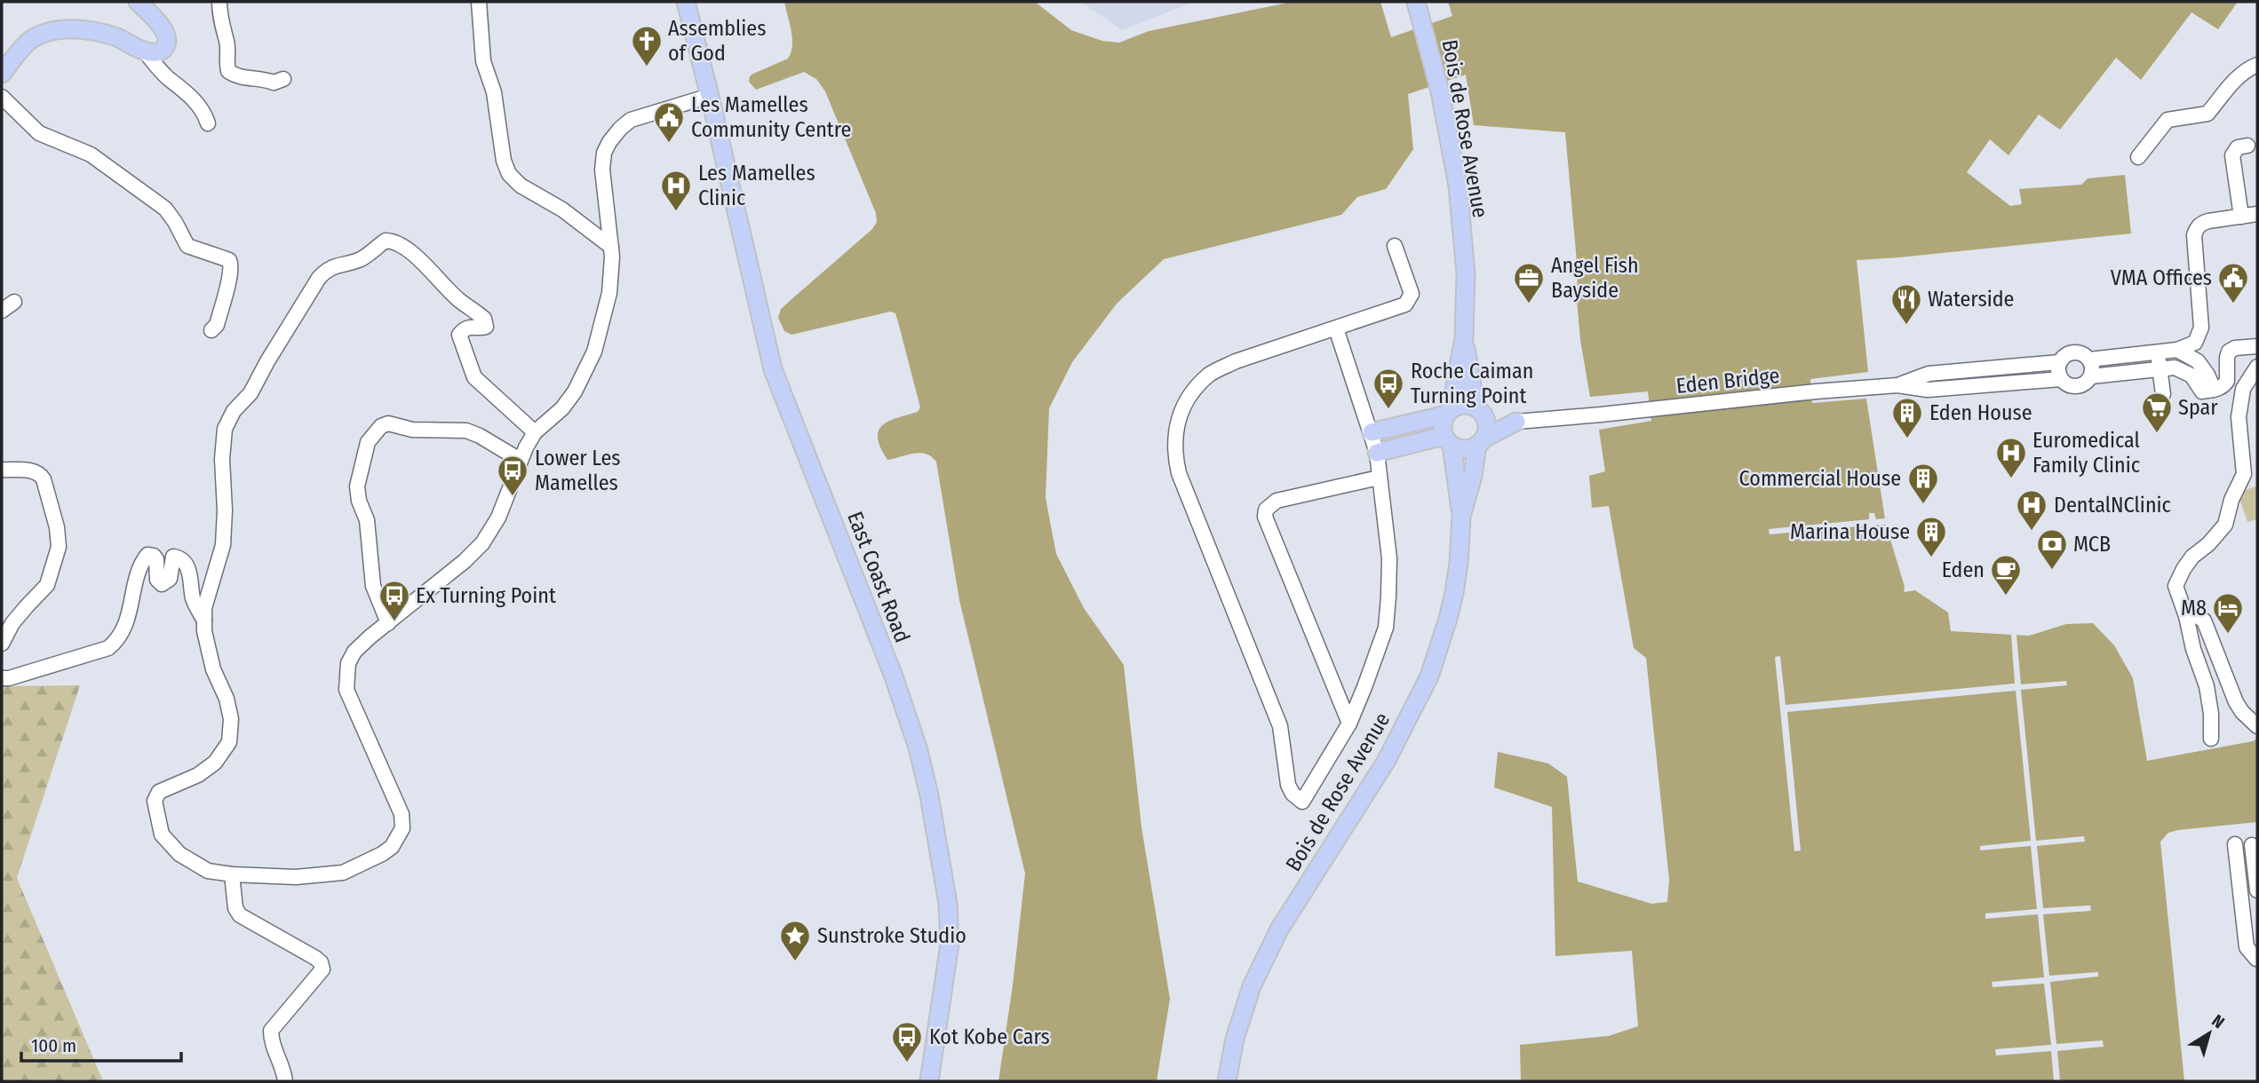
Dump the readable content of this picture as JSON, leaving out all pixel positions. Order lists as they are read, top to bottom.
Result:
{
  "streets": {
    "main road": ["Bois de Rose Avenue", "East Coast Road"],
    "street": ["Eden Bridge"]
  },
  "places": {
    "church": ["Assemblies of God"],
    "public building": ["Les Mamelles Community Centre", "VMA Offices"],
    "hospital": ["Les Mamelles Clinic", "Euromedical Family Clinic", "DentalNClinic"],
    "office": ["Angel Fish Bayside"],
    "restaurant": ["Waterside"],
    "bus stop": [
      "Roche Caiman Turning Point",
      "Lower Les Mamelles",
      "Ex Turning Point",
      "Kot Kobe Cars"
    ],
    "supermarket": ["Spar"],
    "building": ["Eden House", "Commercial House", "Marina House"],
    "bank": ["MCB"],
    "cafe": ["Eden"],
    "hotel": ["M8"],
    "place": ["Sunstroke Studio"]
  },
  "scale_bar": "100 m",
  "north": "top right"
}
